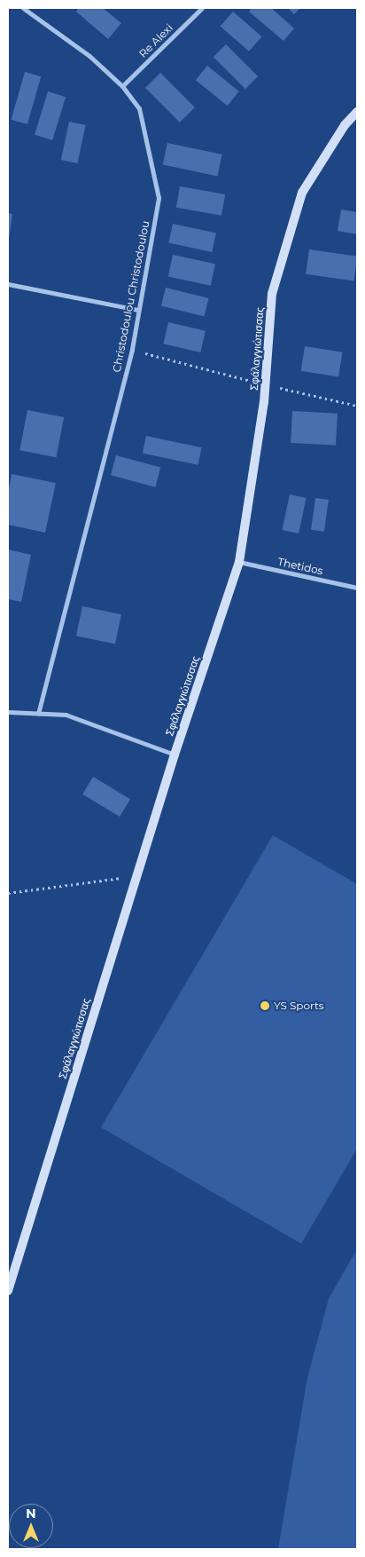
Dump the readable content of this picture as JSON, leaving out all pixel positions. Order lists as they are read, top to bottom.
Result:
{
  "streets": {
    "street": [
      "Re Alexi",
      "Christodoulou Christodoulou",
      "Σφάλαγγιώτισσας",
      "Thetidos"
    ]
  },
  "crossings": [
    ["Re Alexi", "Christodoulou Christodoulou"],
    ["Σφάλαγγιώτισσας", "Thetidos"]
  ],
  "places": ["YS Sports"],
  "north": "top"
}
